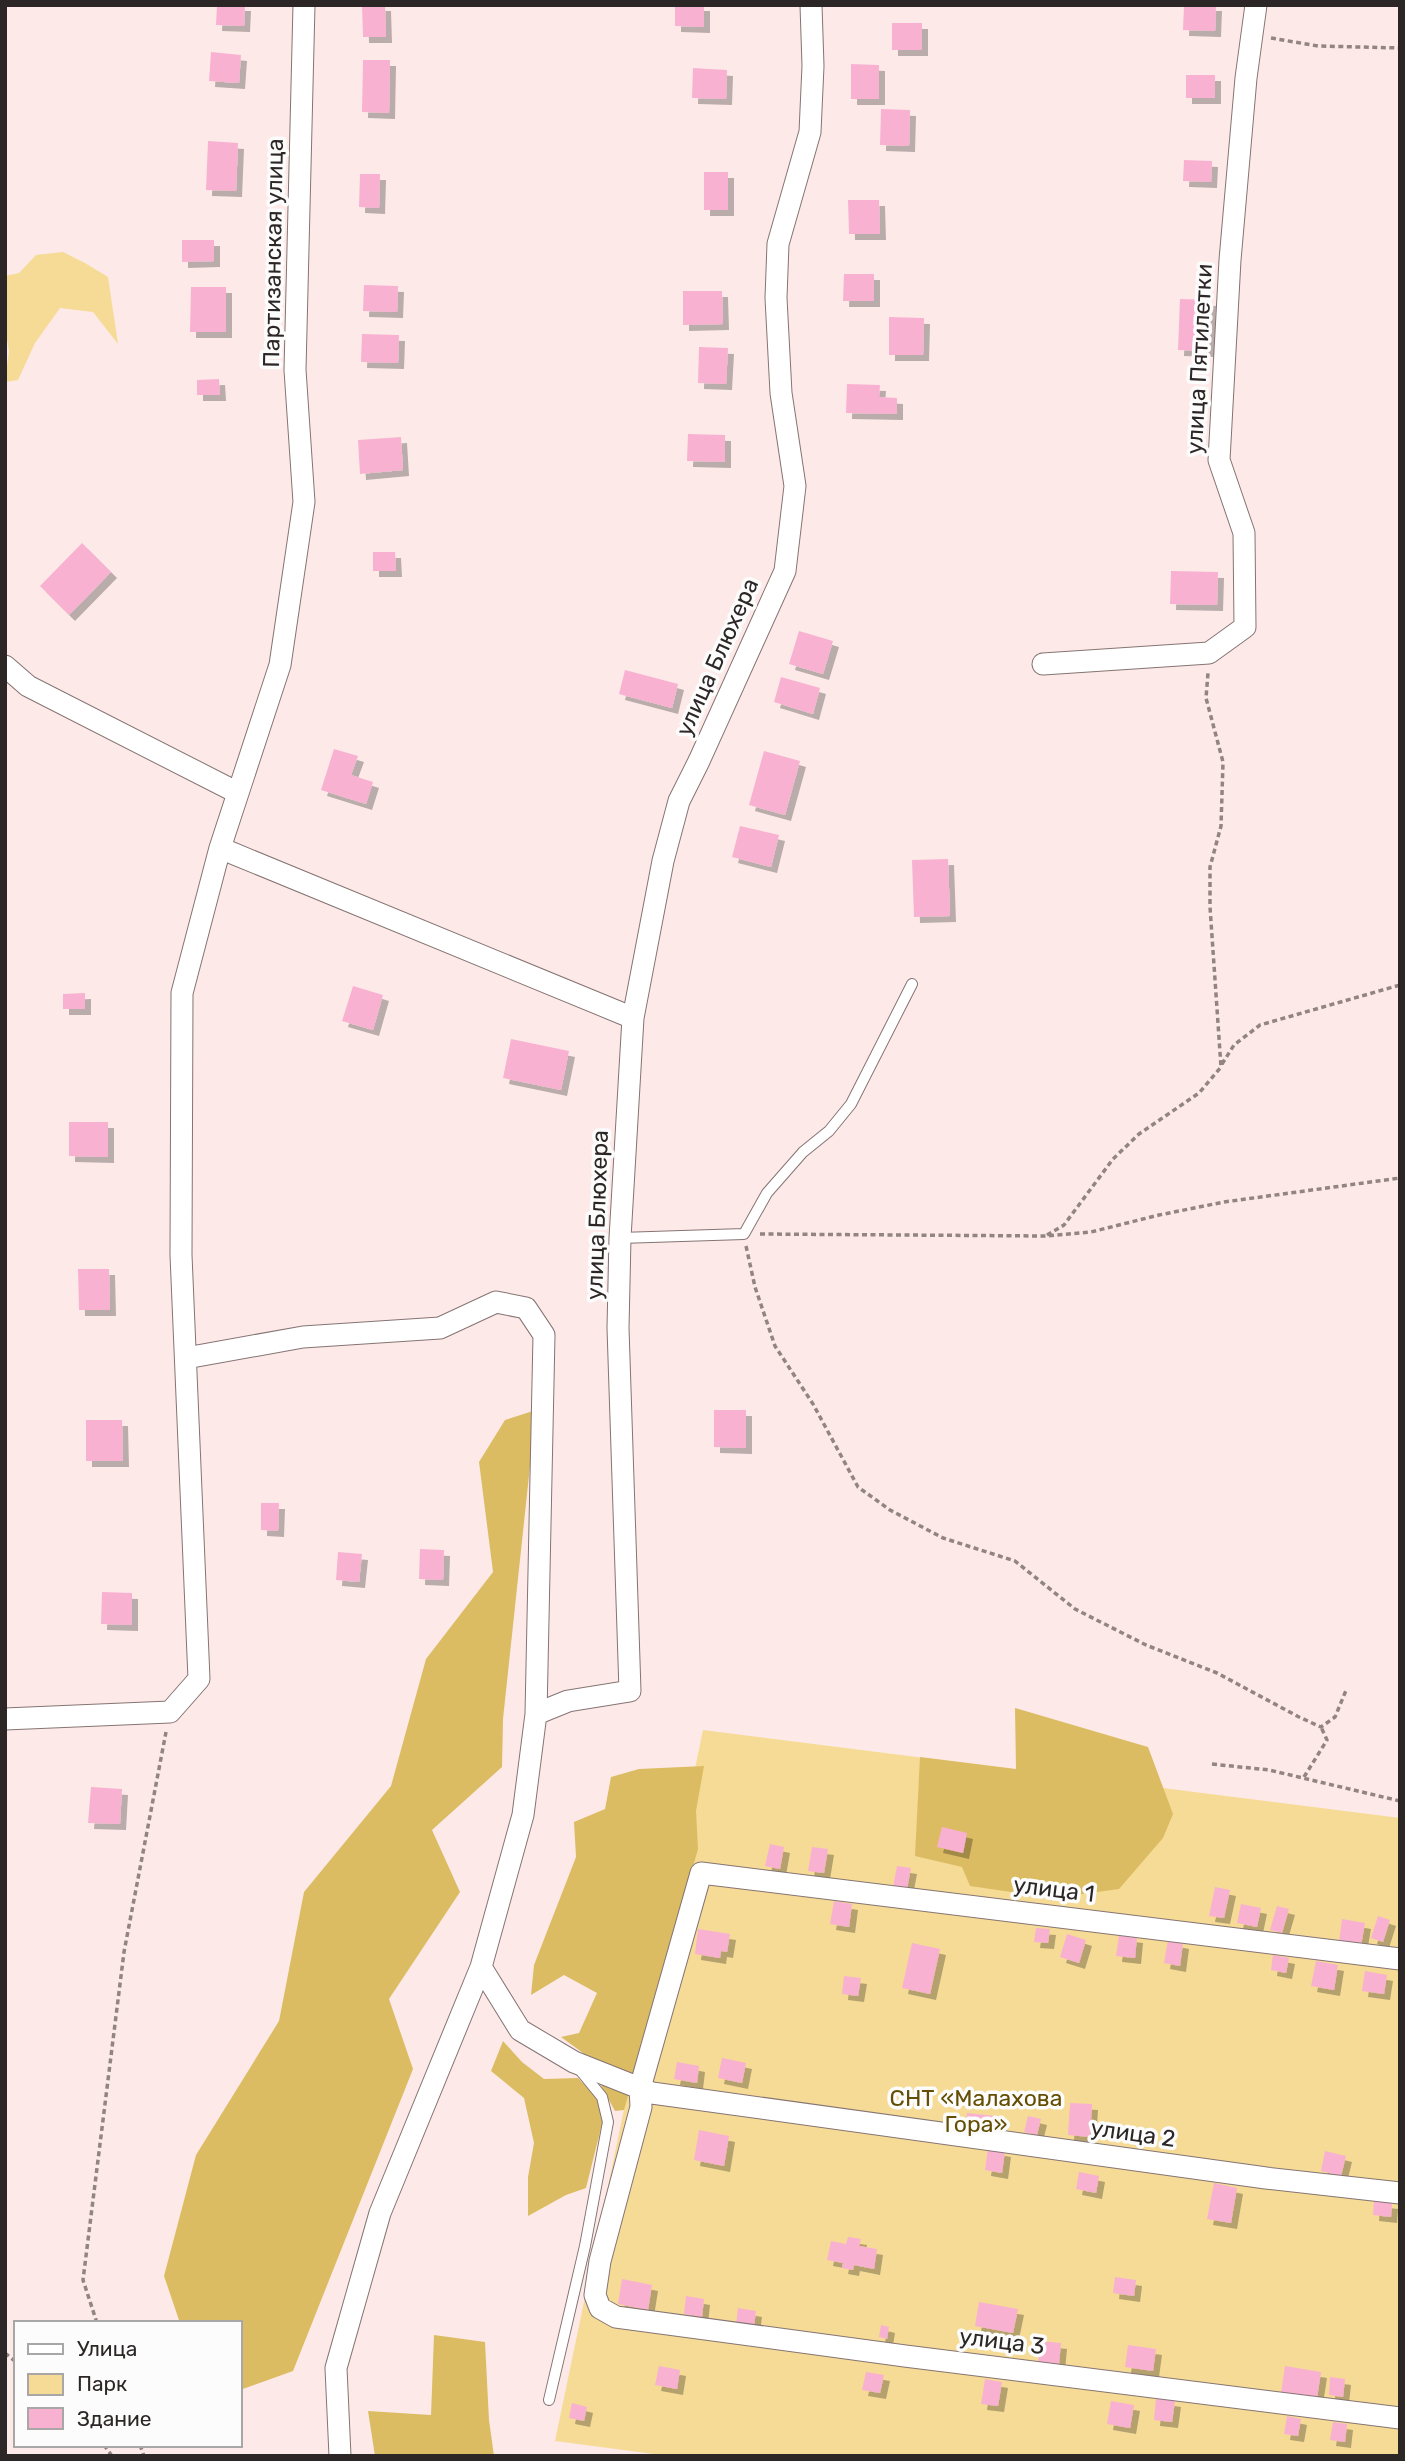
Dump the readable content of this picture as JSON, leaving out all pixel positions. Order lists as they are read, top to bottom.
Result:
{
  "streets": {
    "street": [
      "Партизанская улица",
      "улица Пятилетки",
      "улица Блюхера",
      "улица 1",
      "улица 2",
      "улица 3"
    ]
  },
  "crossings": [
    ["улица 1", "улица 2"],
    ["улица 1", "улица 3"],
    ["улица 2", "улица 3"]
  ],
  "parks": ["СНТ «Малахова Гора»"],
  "legend": ["Улица", "Парк", "Здание"]
}
